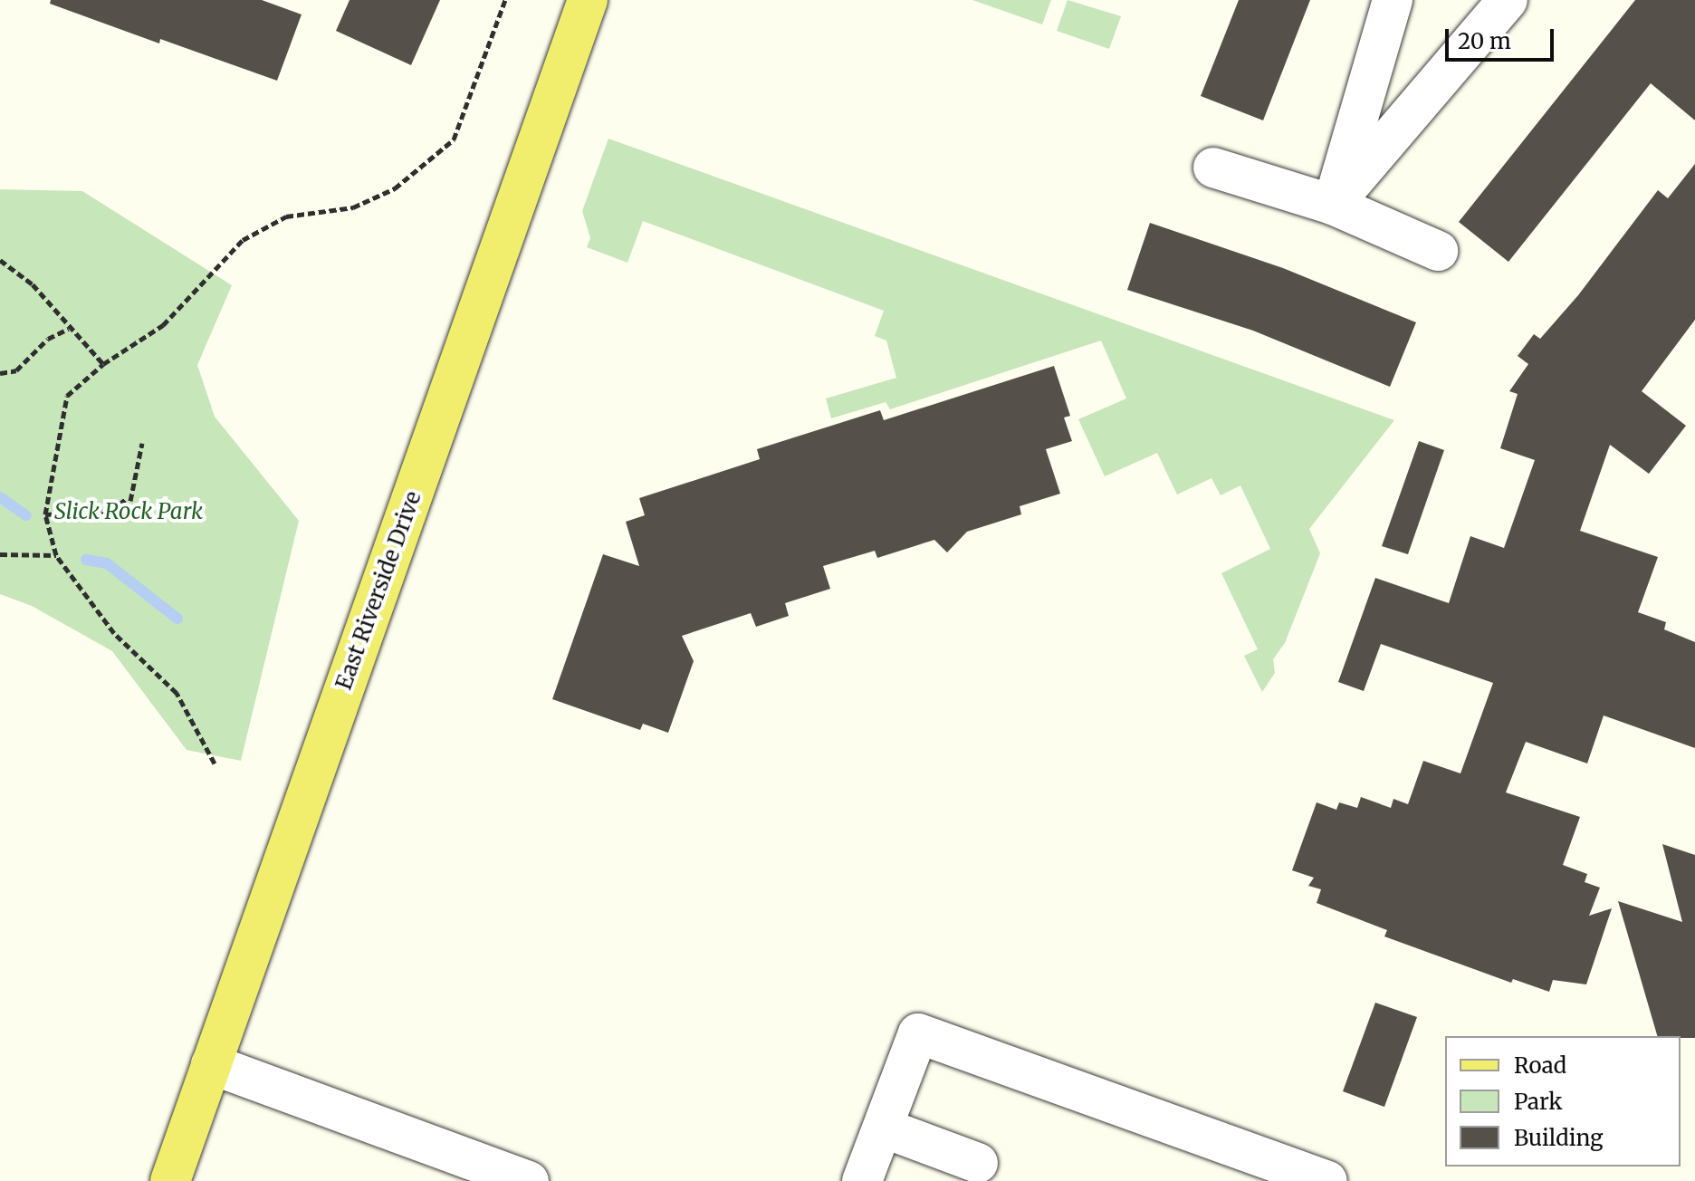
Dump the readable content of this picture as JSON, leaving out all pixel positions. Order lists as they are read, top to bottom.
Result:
{
  "streets": {
    "main road": ["East Riverside Drive"]
  },
  "parks": ["Slick Rock Park"],
  "legend": ["Road", "Park", "Building"],
  "scale_bar": "20 m"
}
